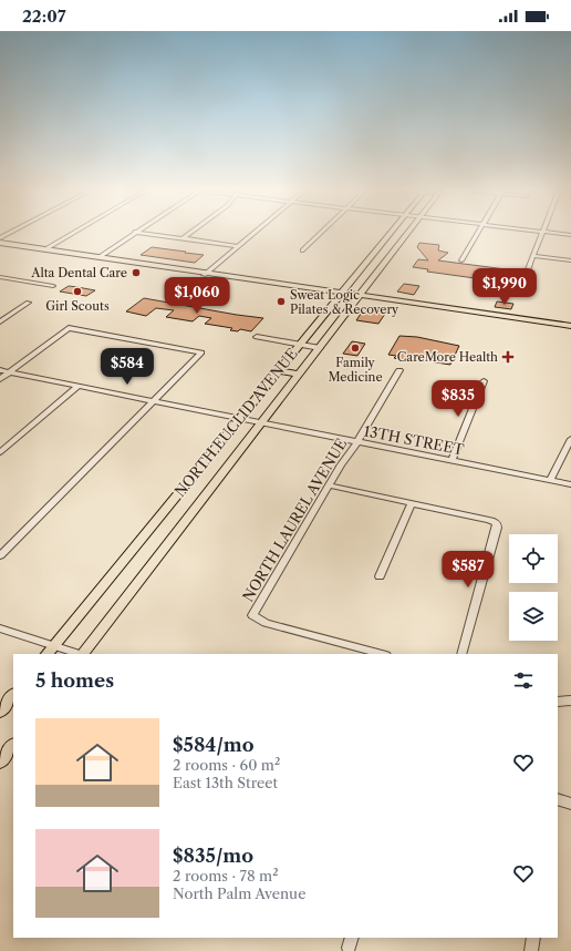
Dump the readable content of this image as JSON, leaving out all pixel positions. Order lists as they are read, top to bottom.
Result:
{
  "streets": {
    "main road": ["NORTH EUCLID AVENUE"],
    "street": ["13TH STREET", "NORTH LAUREL AVENUE"]
  },
  "crossings": [
    ["NORTH EUCLID AVENUE", "13TH STREET"],
    ["13TH STREET", "NORTH LAUREL AVENUE"]
  ],
  "places": {
    "other": [
      "Alta Dental Care",
      "Girl Scouts",
      "Sweat Logic Pilates & Recovery",
      "Family Medicine"
    ],
    "health": ["CareMore Health"]
  },
  "page": {
    "status": "22:07",
    "price": [
      "$1,990",
      "$1,060",
      "$584",
      "$835",
      "$587"
    ],
    "heading": "5 homes",
    "list": [
      {
        "name": "$584/mo",
        "note": "2 rooms · 60 m² · East 13th Street"
      },
      {
        "name": "$835/mo",
        "note": "2 rooms · 78 m² · North Palm Avenue"
      }
    ]
  }
}
